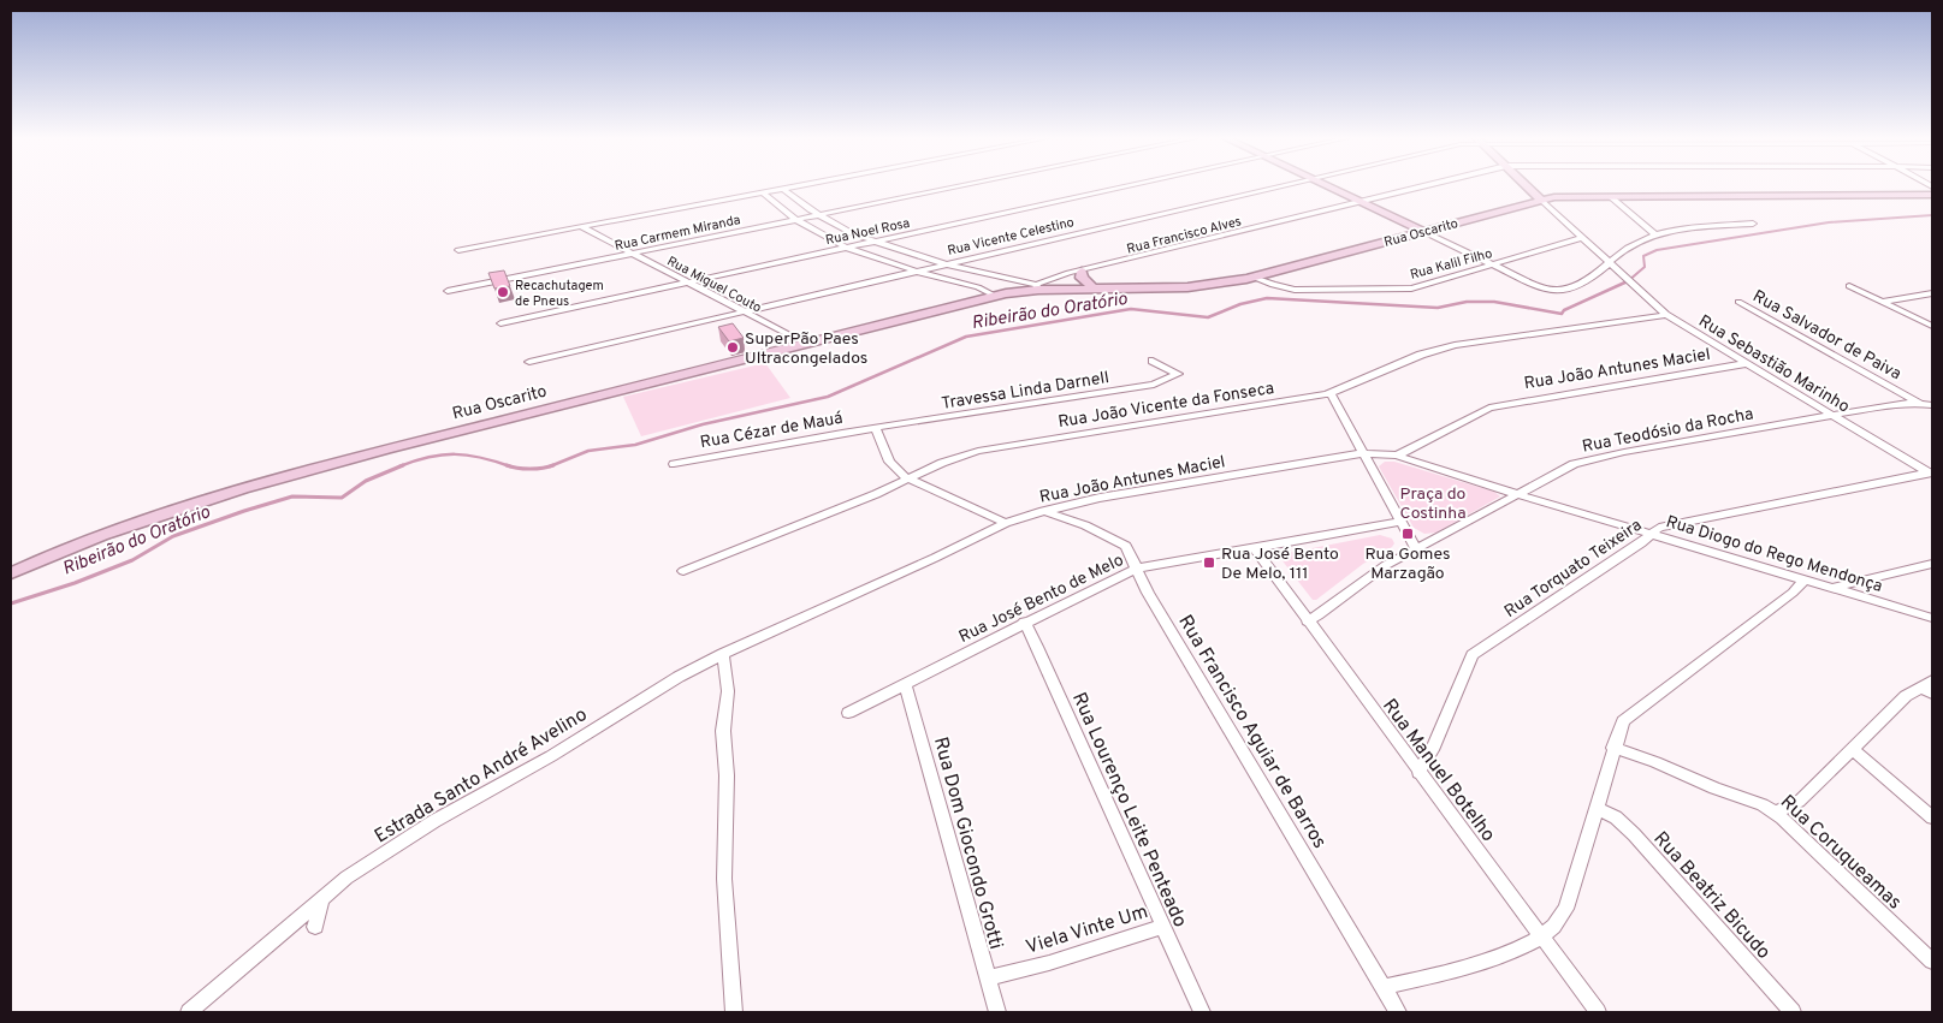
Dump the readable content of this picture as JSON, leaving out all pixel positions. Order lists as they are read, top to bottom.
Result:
{
  "streets": {
    "main road": ["Rua Oscarito"],
    "street": [
      "Rua Noel Rosa",
      "Rua Carmem Miranda",
      "Rua Francisco Alves",
      "Rua Vicente Celestino",
      "Rua Kalil Filho",
      "Rua Miguel Couto",
      "Rua Salvador de Paiva",
      "Rua Sebastião Marinho",
      "Rua João Antunes Maciel",
      "Travessa Linda Darnell",
      "Rua João Vicente da Fonseca",
      "Rua Cézar de Mauá",
      "Rua Teodósio da Rocha",
      "Rua Diogo do Rego Mendonça",
      "Rua Torquato Teixeira",
      "Rua José Bento de Melo",
      "Rua Francisco Aguiar de Barros",
      "Rua Manuel Botelho",
      "Estrada Santo André Avelino",
      "Rua Lourenço Leite Penteado",
      "Rua Dom Giocondo Grotti",
      "Rua Coruqueamas",
      "Rua Beatriz Bicudo",
      "Viela Vinte Um"
    ]
  },
  "crossings": [
    ["Rua Noel Rosa", "Rua Miguel Couto"],
    ["Rua Carmem Miranda", "Rua Miguel Couto"],
    ["Rua Oscarito", "Rua Francisco Alves"],
    ["Rua Oscarito", "Rua Kalil Filho"],
    ["Rua Oscarito", "Rua Miguel Couto"],
    ["Rua Vicente Celestino", "Rua Miguel Couto"],
    ["Rua Salvador de Paiva", "Rua Teodósio da Rocha"],
    ["Rua Sebastião Marinho", "Rua João Antunes Maciel"],
    ["Rua Sebastião Marinho", "Rua João Vicente da Fonseca"],
    ["Rua Sebastião Marinho", "Rua Teodósio da Rocha"],
    ["Rua Sebastião Marinho", "Rua Torquato Teixeira"],
    ["Rua João Antunes Maciel", "Rua Diogo do Rego Mendonça"],
    ["Rua João Antunes Maciel", "Rua Francisco Aguiar de Barros"],
    ["Rua João Antunes Maciel", "Estrada Santo André Avelino"],
    ["Travessa Linda Darnell", "Rua Cézar de Mauá"],
    ["Rua Teodósio da Rocha", "Rua Diogo do Rego Mendonça"],
    ["Rua Teodósio da Rocha", "Rua Manuel Botelho"],
    ["Rua Diogo do Rego Mendonça", "Rua Torquato Teixeira"],
    ["Rua Torquato Teixeira", "Rua Manuel Botelho"],
    ["Rua José Bento de Melo", "Rua Francisco Aguiar de Barros"],
    ["Rua José Bento de Melo", "Rua Manuel Botelho"],
    ["Rua José Bento de Melo", "Rua Lourenço Leite Penteado"],
    ["Rua José Bento de Melo", "Rua Dom Giocondo Grotti"],
    ["Rua Lourenço Leite Penteado", "Viela Vinte Um"],
    ["Rua Dom Giocondo Grotti", "Viela Vinte Um"]
  ],
  "water": ["Ribeirão do Oratório"],
  "parks": ["Praça do Costinha"],
  "places": {
    "other": ["Recachutagem de Pneus", "SuperPão Paes Ultracongelados"],
    "transit": ["Rua Gomes Marzagão", "Rua José Bento De Melo, 111"]
  }
}
